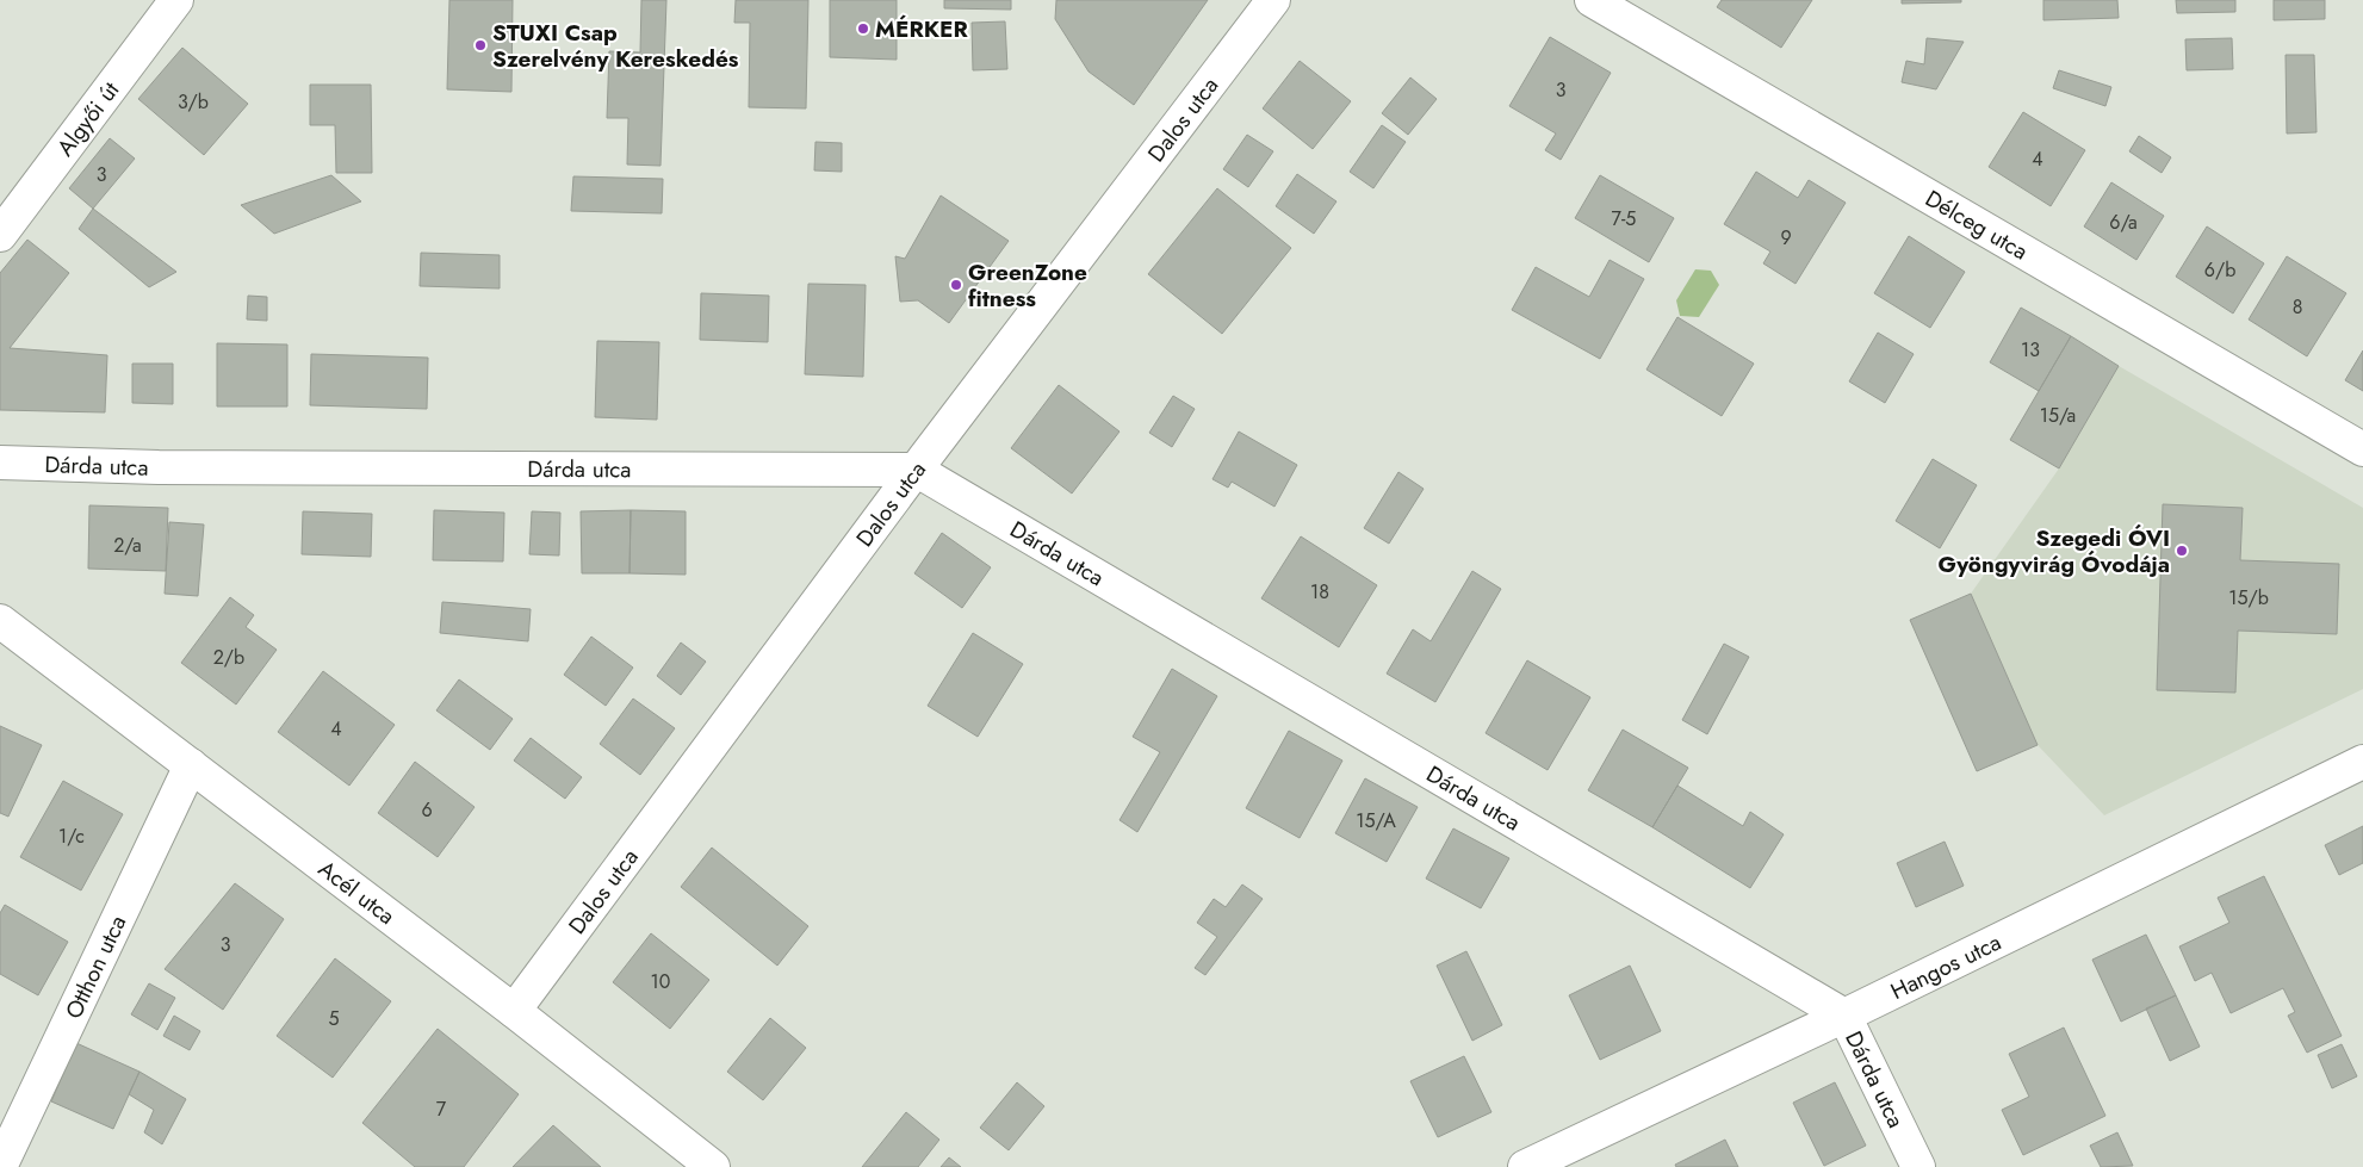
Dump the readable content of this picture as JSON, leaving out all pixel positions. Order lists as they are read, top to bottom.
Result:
{
  "streets": {
    "street": [
      "Algyői út",
      "Dalos utca",
      "Délceg utca",
      "Dárda utca",
      "Acél utca",
      "Otthon utca",
      "Hangos utca"
    ]
  },
  "crossings": [
    ["Dalos utca", "Dárda utca"],
    ["Dalos utca", "Acél utca"],
    ["Dárda utca", "Hangos utca"],
    ["Acél utca", "Otthon utca"]
  ],
  "places": [
    "MÉRKER",
    "STUXI Csap Szerelvény Kereskedés",
    "GreenZone fitness",
    "Szegedi ÓVI Gyöngyvirág Óvodája"
  ],
  "house_numbers": [
    "3",
    "3/b",
    "4",
    "3",
    "7-5",
    "6/a",
    "9",
    "6/b",
    "8",
    "13",
    "15/a",
    "2/a",
    "18",
    "15/b",
    "2/b",
    "4",
    "6",
    "15/A",
    "1/c",
    "3",
    "10",
    "5",
    "7"
  ]
}
